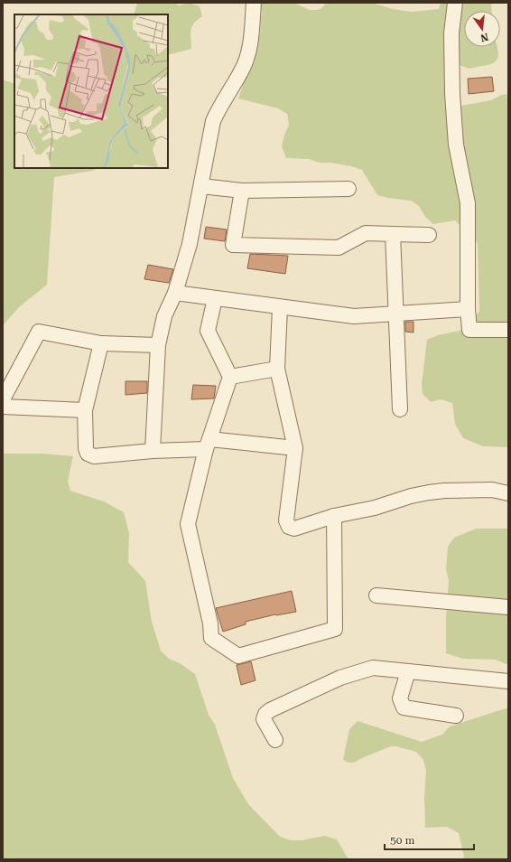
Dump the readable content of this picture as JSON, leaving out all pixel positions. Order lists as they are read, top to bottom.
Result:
{
  "scale_bar": "50 m",
  "north": "bottom"
}
